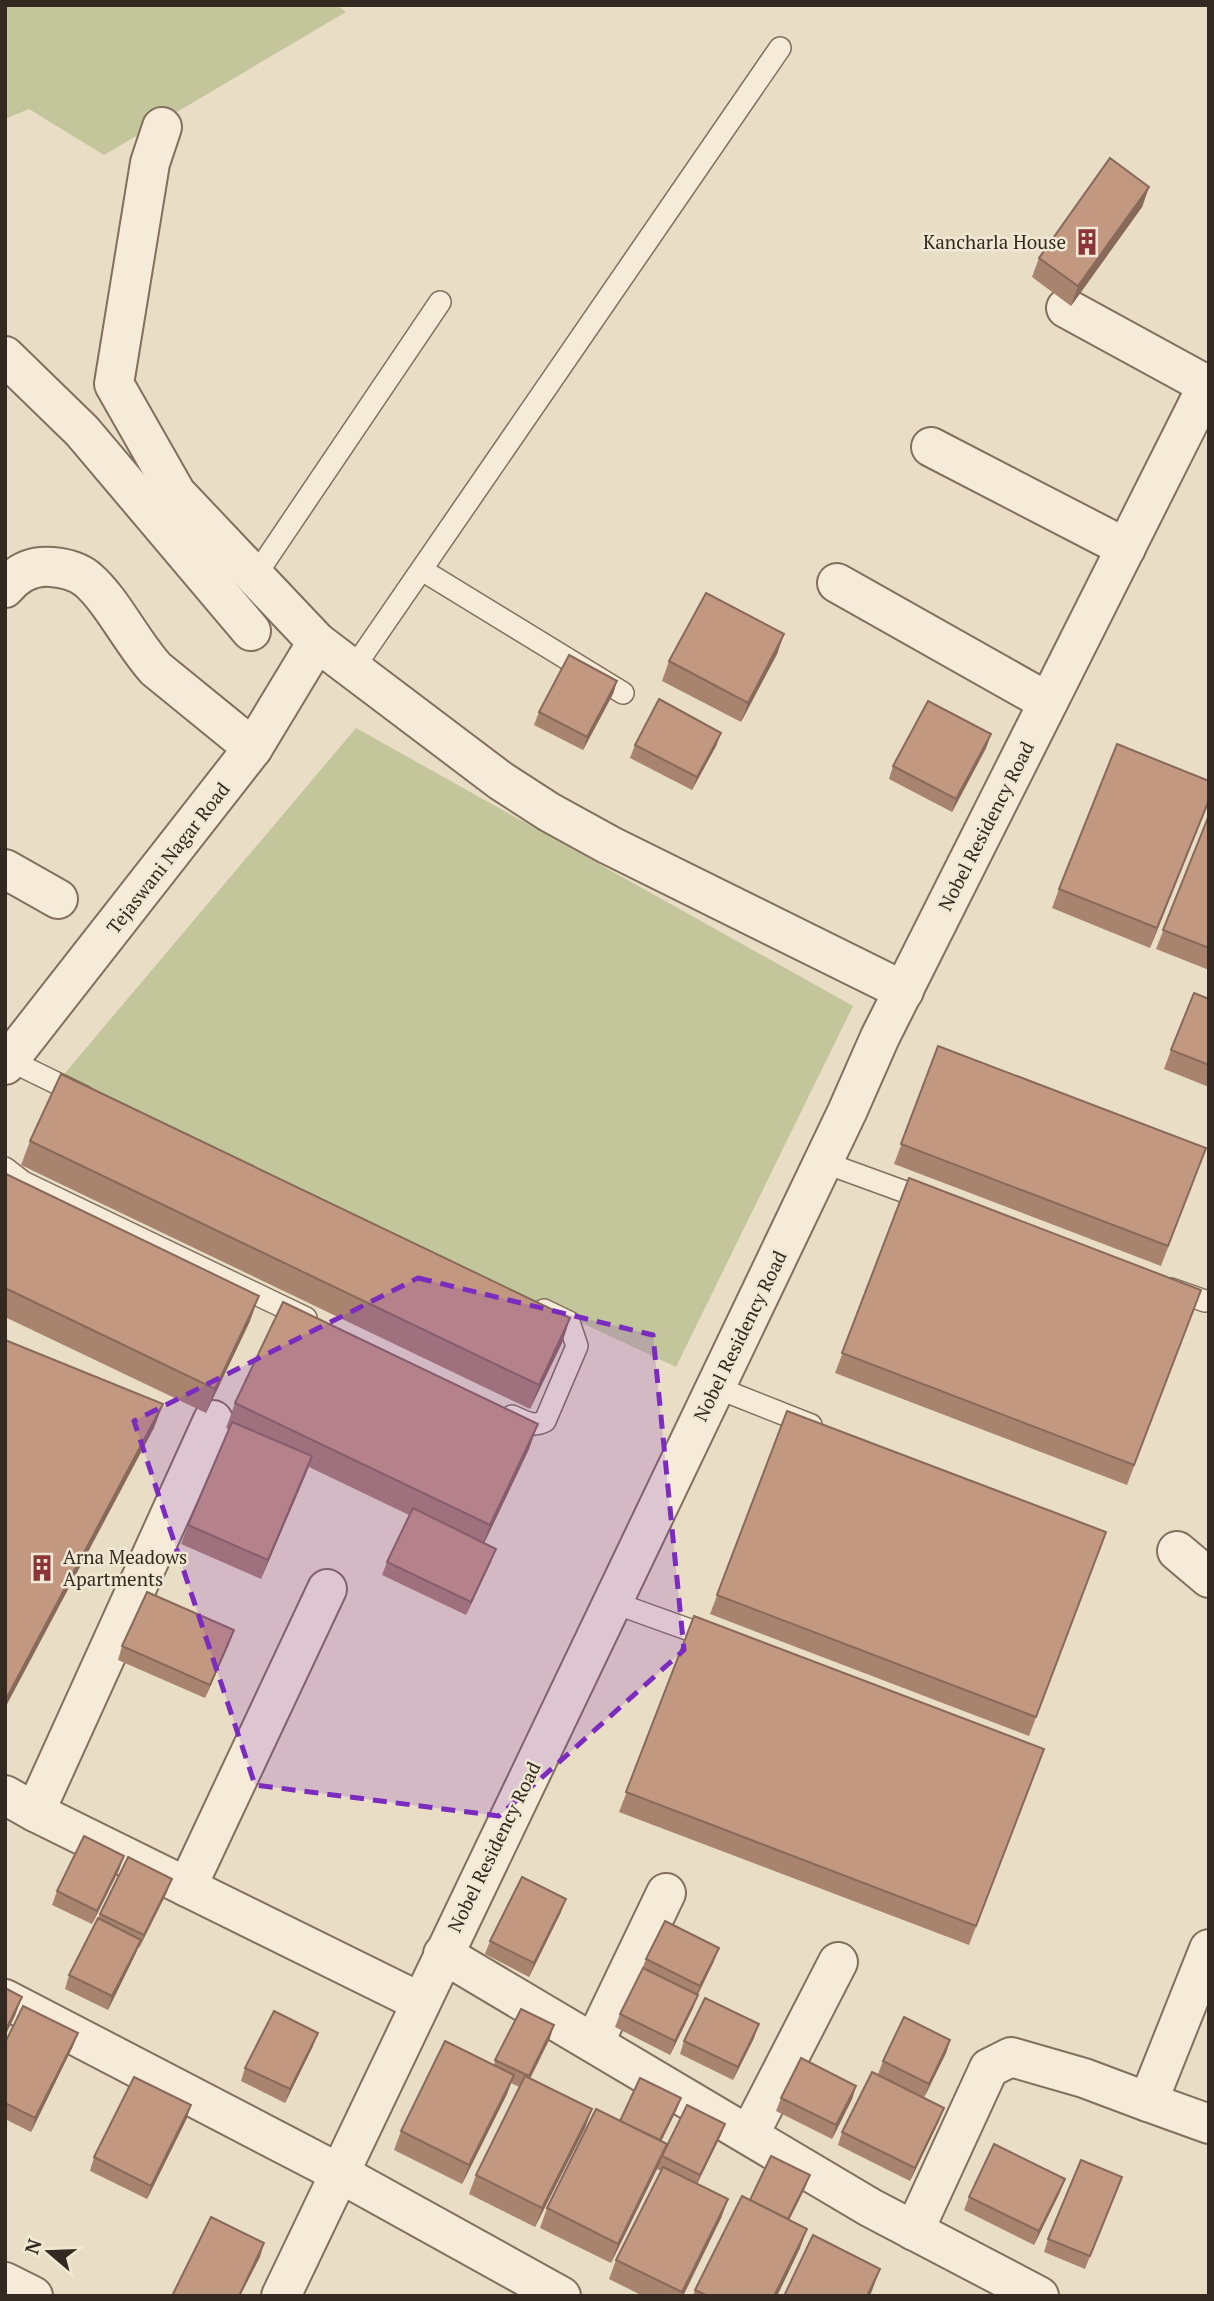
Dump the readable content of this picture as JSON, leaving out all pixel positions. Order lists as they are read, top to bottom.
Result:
{
  "streets": {
    "street": ["Nobel Residency Road", "Tejaswani Nagar Road"]
  },
  "places": {
    "building": ["Kancharla House", "Arna Meadows Apartments"]
  },
  "north": "left"
}
